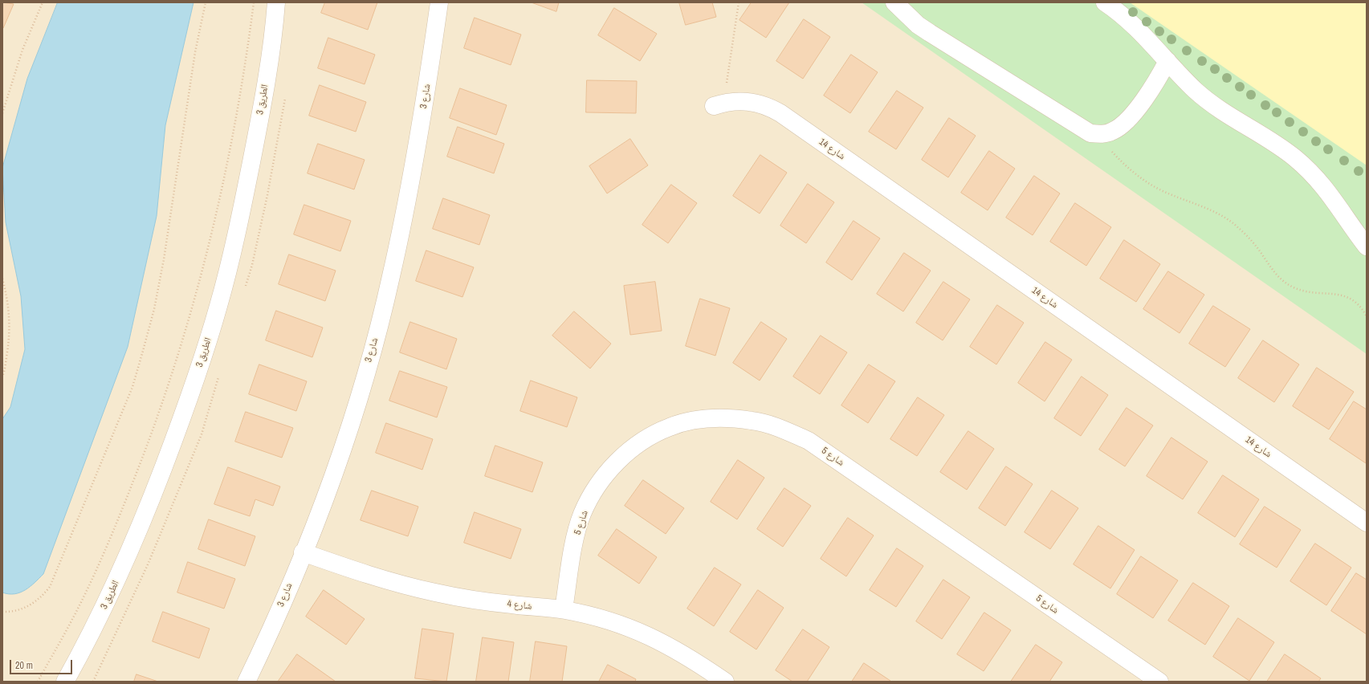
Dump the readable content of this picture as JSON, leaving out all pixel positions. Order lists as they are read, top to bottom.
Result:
{
  "streets": {
    "street": [
      "شارع 3",
      "3 الطريق",
      "شارع 14",
      "شارع 5",
      "شارع 4"
    ]
  },
  "crossings": [
    ["شارع 3", "شارع 4"],
    ["شارع 5", "شارع 4"]
  ],
  "scale_bar": "20 m"
}
